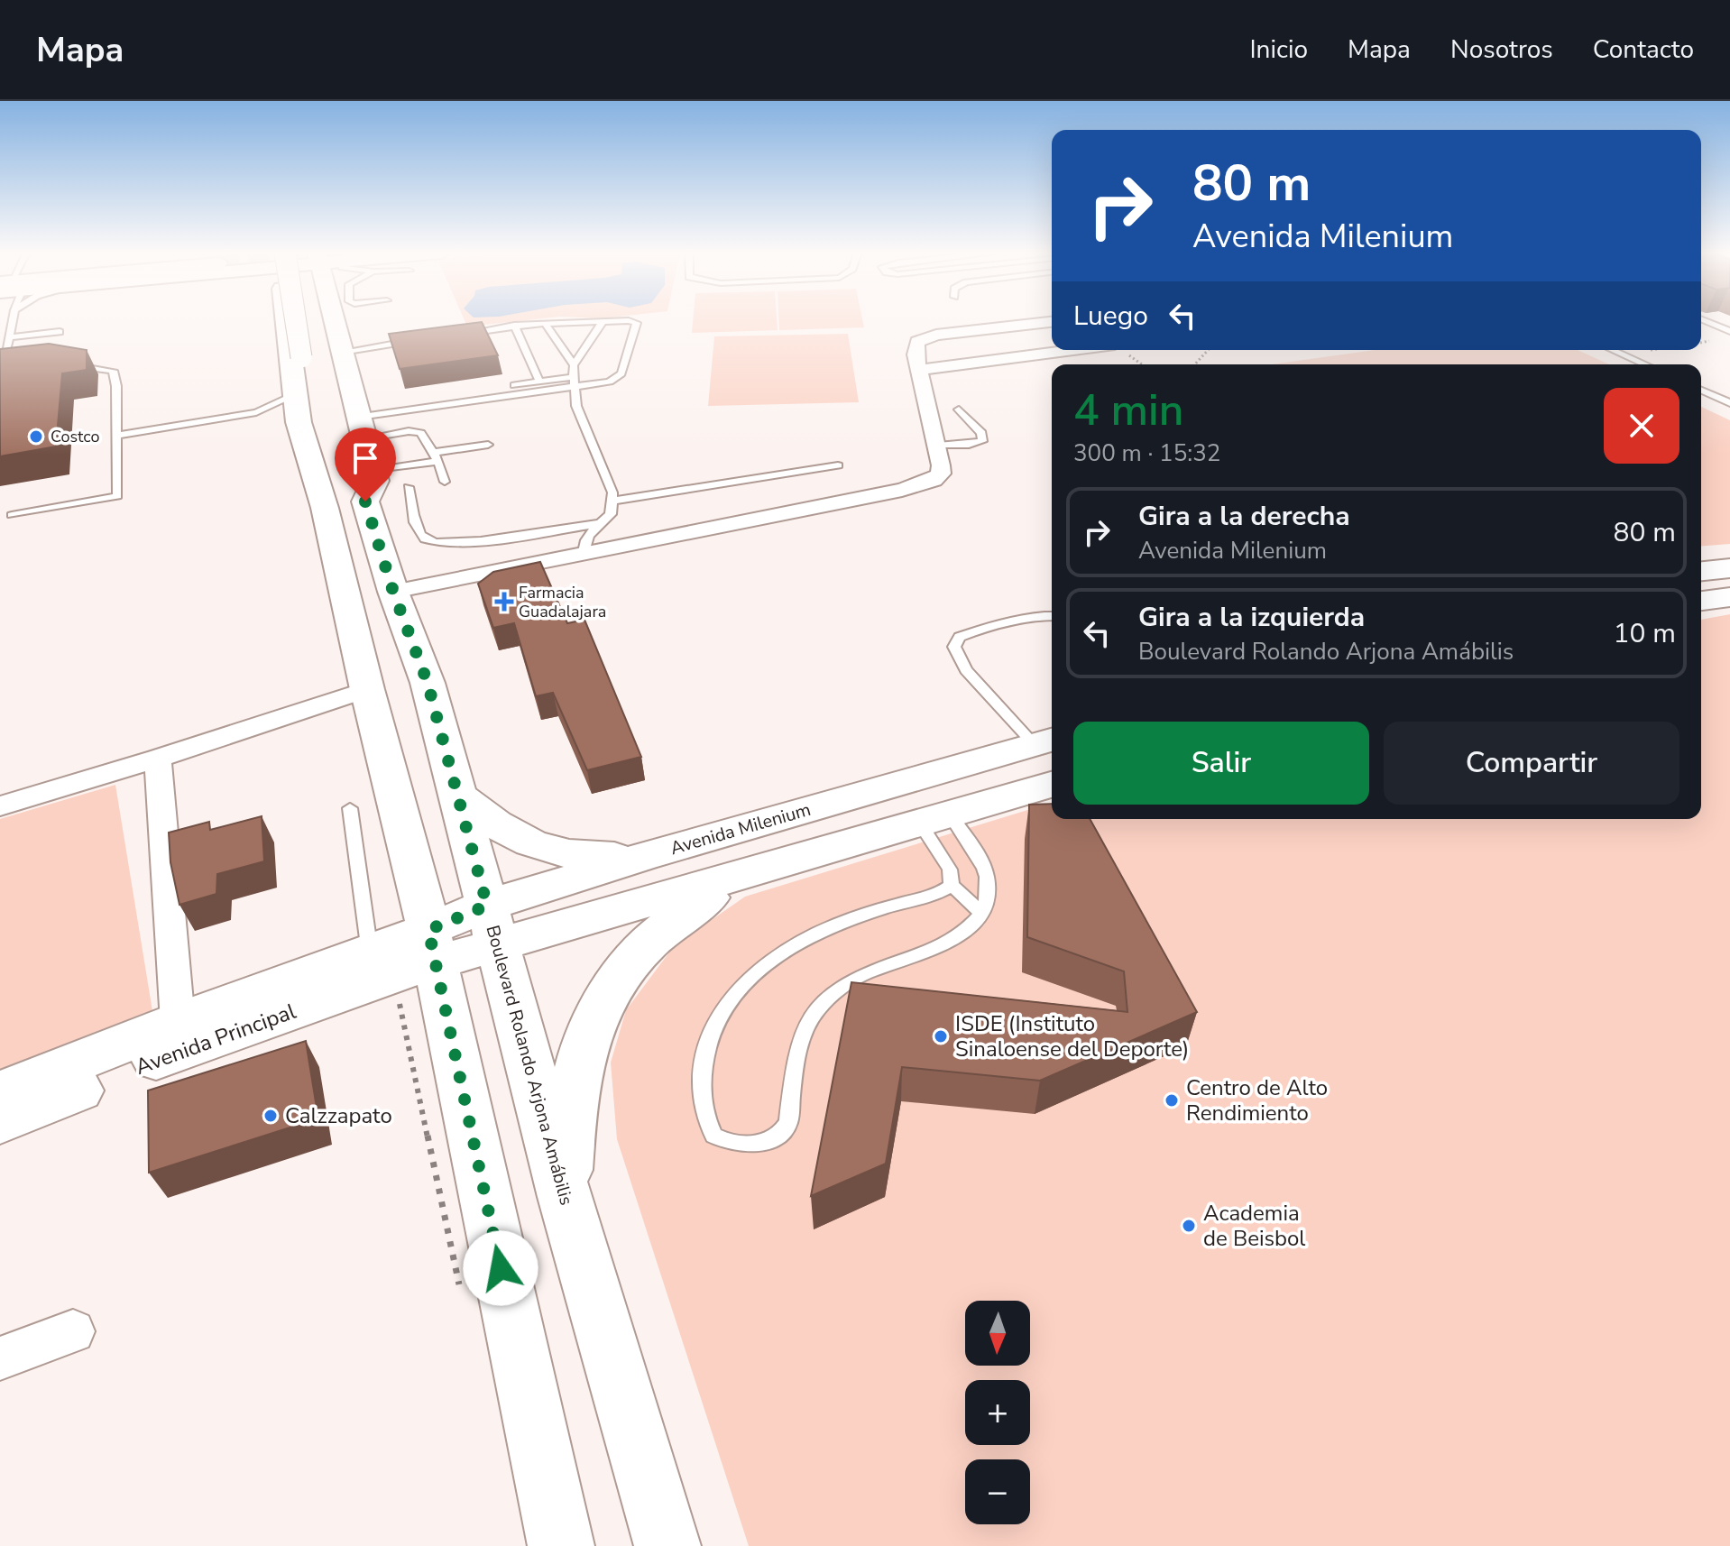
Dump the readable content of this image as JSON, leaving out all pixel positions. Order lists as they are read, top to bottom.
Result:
{
  "streets": {
    "main road": ["Avenida Milenium", "Avenida Principal", "Boulevard Rolando Arjona Amábilis"]
  },
  "crossings": [
    ["Avenida Milenium", "Avenida Principal"],
    ["Avenida Milenium", "Boulevard Rolando Arjona Amábilis"],
    ["Avenida Principal", "Boulevard Rolando Arjona Amábilis"]
  ],
  "places": {
    "other": [
      "Costco",
      "ISDE (Instituto Sinaloense del Deporte)",
      "Centro de Alto Rendimiento",
      "Calzzapato",
      "Academia de Beisbol"
    ],
    "health": ["Farmacia Guadalajara"]
  },
  "north": "bottom",
  "page": {
    "header": "Mapa",
    "nav": [
      "Inicio",
      "Mapa",
      "Nosotros",
      "Contacto"
    ],
    "turn": ["80 m", "Avenida Milenium"],
    "then": "Luego",
    "heading": ["4 min", "300 m · 15:32"],
    "list": [
      {
        "name": "Gira a la derecha",
        "note": "Avenida Milenium",
        "value": "80 m"
      },
      {
        "name": "Gira a la izquierda",
        "note": "Boulevard Rolando Arjona Amábilis",
        "value": "10 m"
      }
    ],
    "buttons": ["Salir", "Compartir"],
    "map_buttons": ["+", "−"]
  }
}
